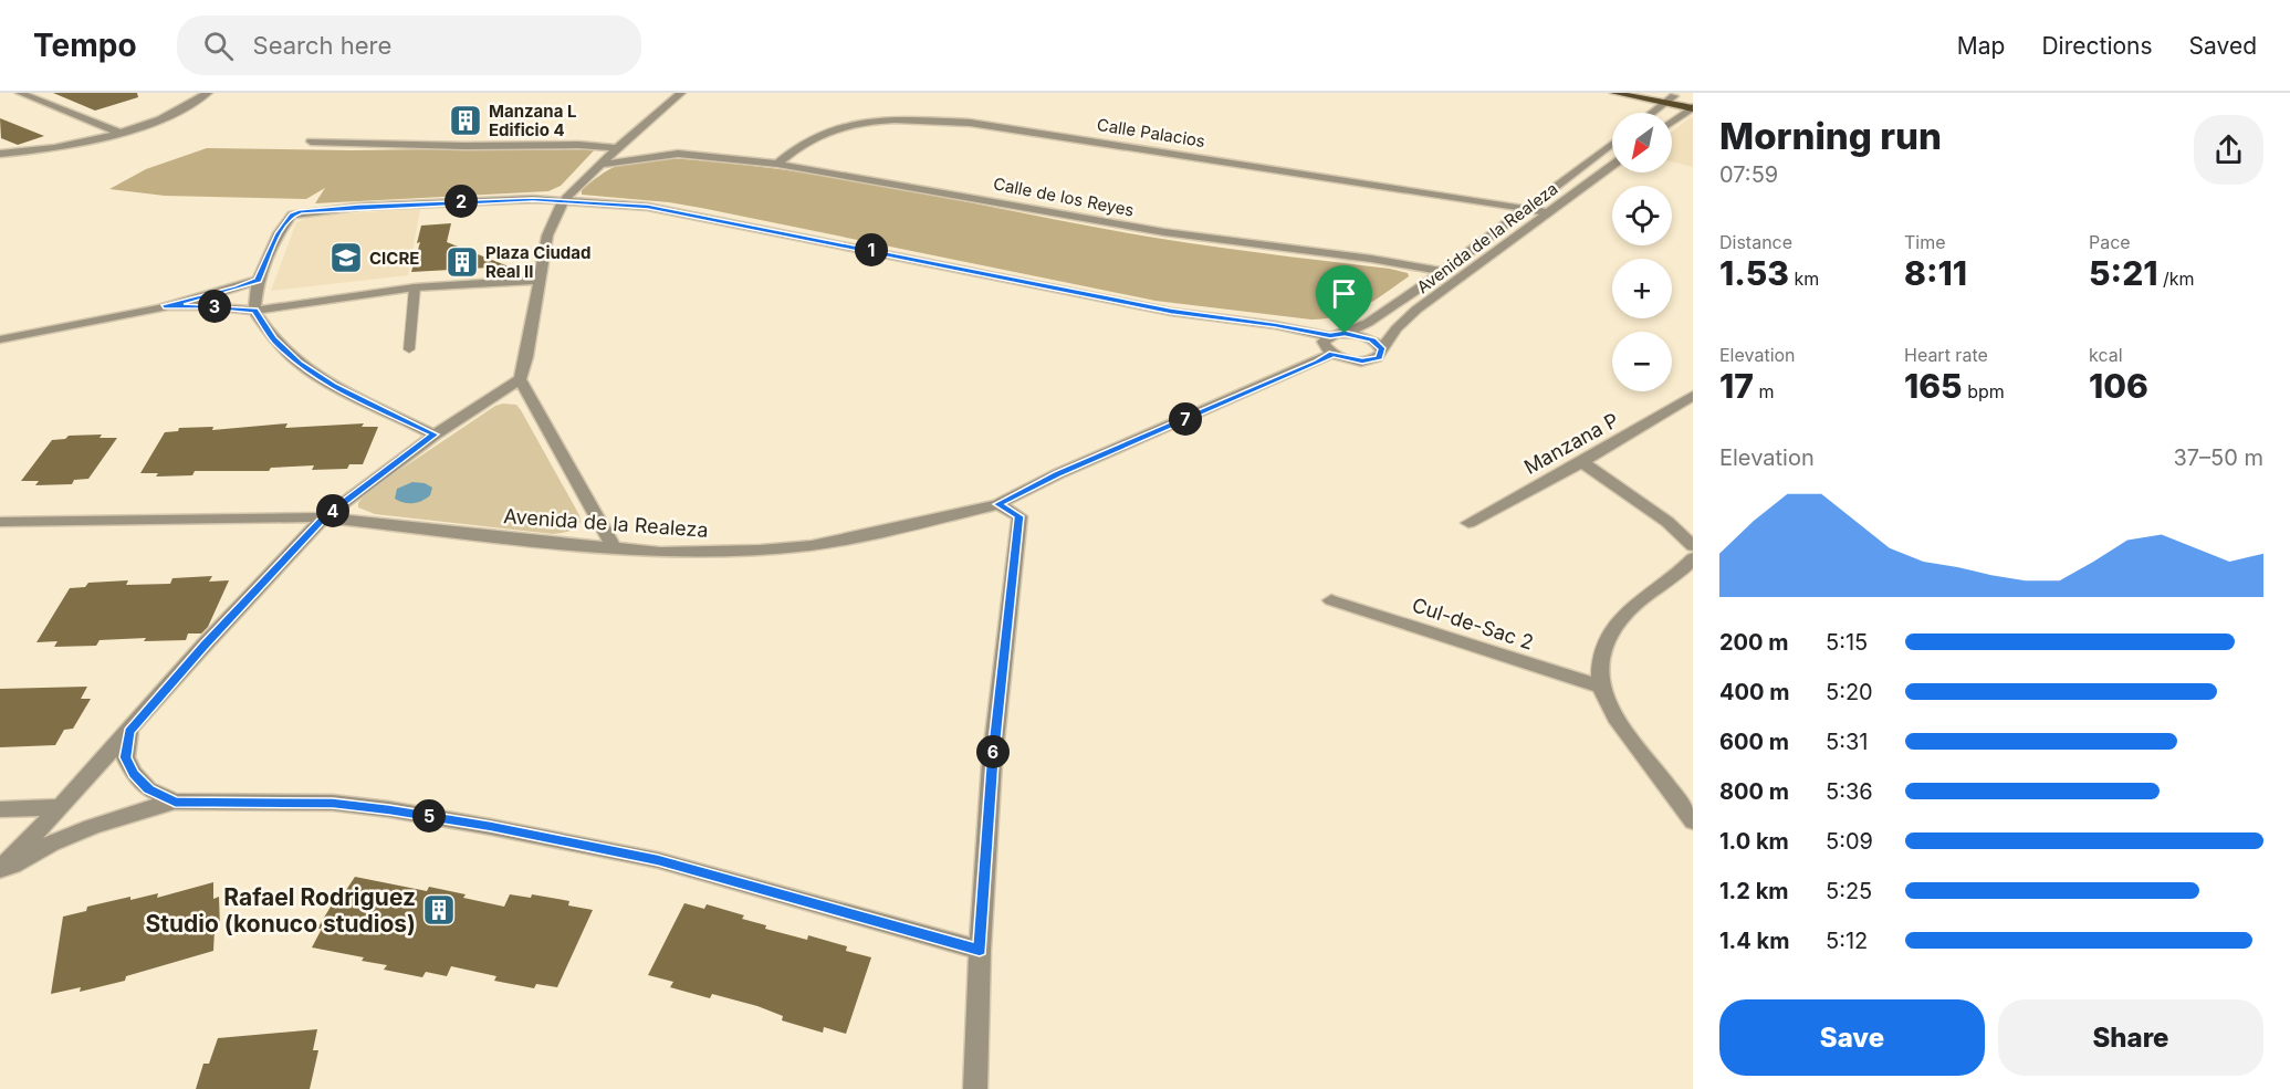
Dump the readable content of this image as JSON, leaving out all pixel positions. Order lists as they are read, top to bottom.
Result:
{
  "streets": {
    "street": [
      "Calle Palacios",
      "Calle de los Reyes",
      "Avenida de la Realeza",
      "Manzana P",
      "Cul-de-Sac 2"
    ]
  },
  "crossings": [
    ["Calle Palacios", "Calle de los Reyes"],
    ["Calle Palacios", "Avenida de la Realeza"],
    ["Calle de los Reyes", "Avenida de la Realeza"]
  ],
  "places": {
    "building": ["Manzana L Edificio 4", "Plaza Ciudad Real II", "Rafael Rodriguez Studio (konuco studios)"],
    "school or university": ["CICRE"]
  },
  "north": "bottom left",
  "page": {
    "header": "Tempo",
    "search": "Search here",
    "nav": ["Map", "Directions", "Saved"],
    "heading": ["Morning run", "07:59"],
    "map_buttons": ["+", "−"],
    "pins": [
      "2",
      "1",
      "3",
      "7",
      "4",
      "6",
      "5"
    ],
    "stats": [
      ["Distance", "1.53 km"],
      ["Time", "8:11"],
      ["Pace", "5:21 /km"],
      ["Elevation", "17 m"],
      ["Heart rate", "165 bpm"],
      ["kcal", "106"]
    ],
    "chart": ["Elevation", "37–50 m"],
    "list": [
      {
        "name": "200 m",
        "note": "5:15"
      },
      {
        "name": "400 m",
        "note": "5:20"
      },
      {
        "name": "600 m",
        "note": "5:31"
      },
      {
        "name": "800 m",
        "note": "5:36"
      },
      {
        "name": "1.0 km",
        "note": "5:09"
      },
      {
        "name": "1.2 km",
        "note": "5:25"
      },
      {
        "name": "1.4 km",
        "note": "5:12"
      }
    ],
    "buttons": ["Save", "Share"]
  }
}
